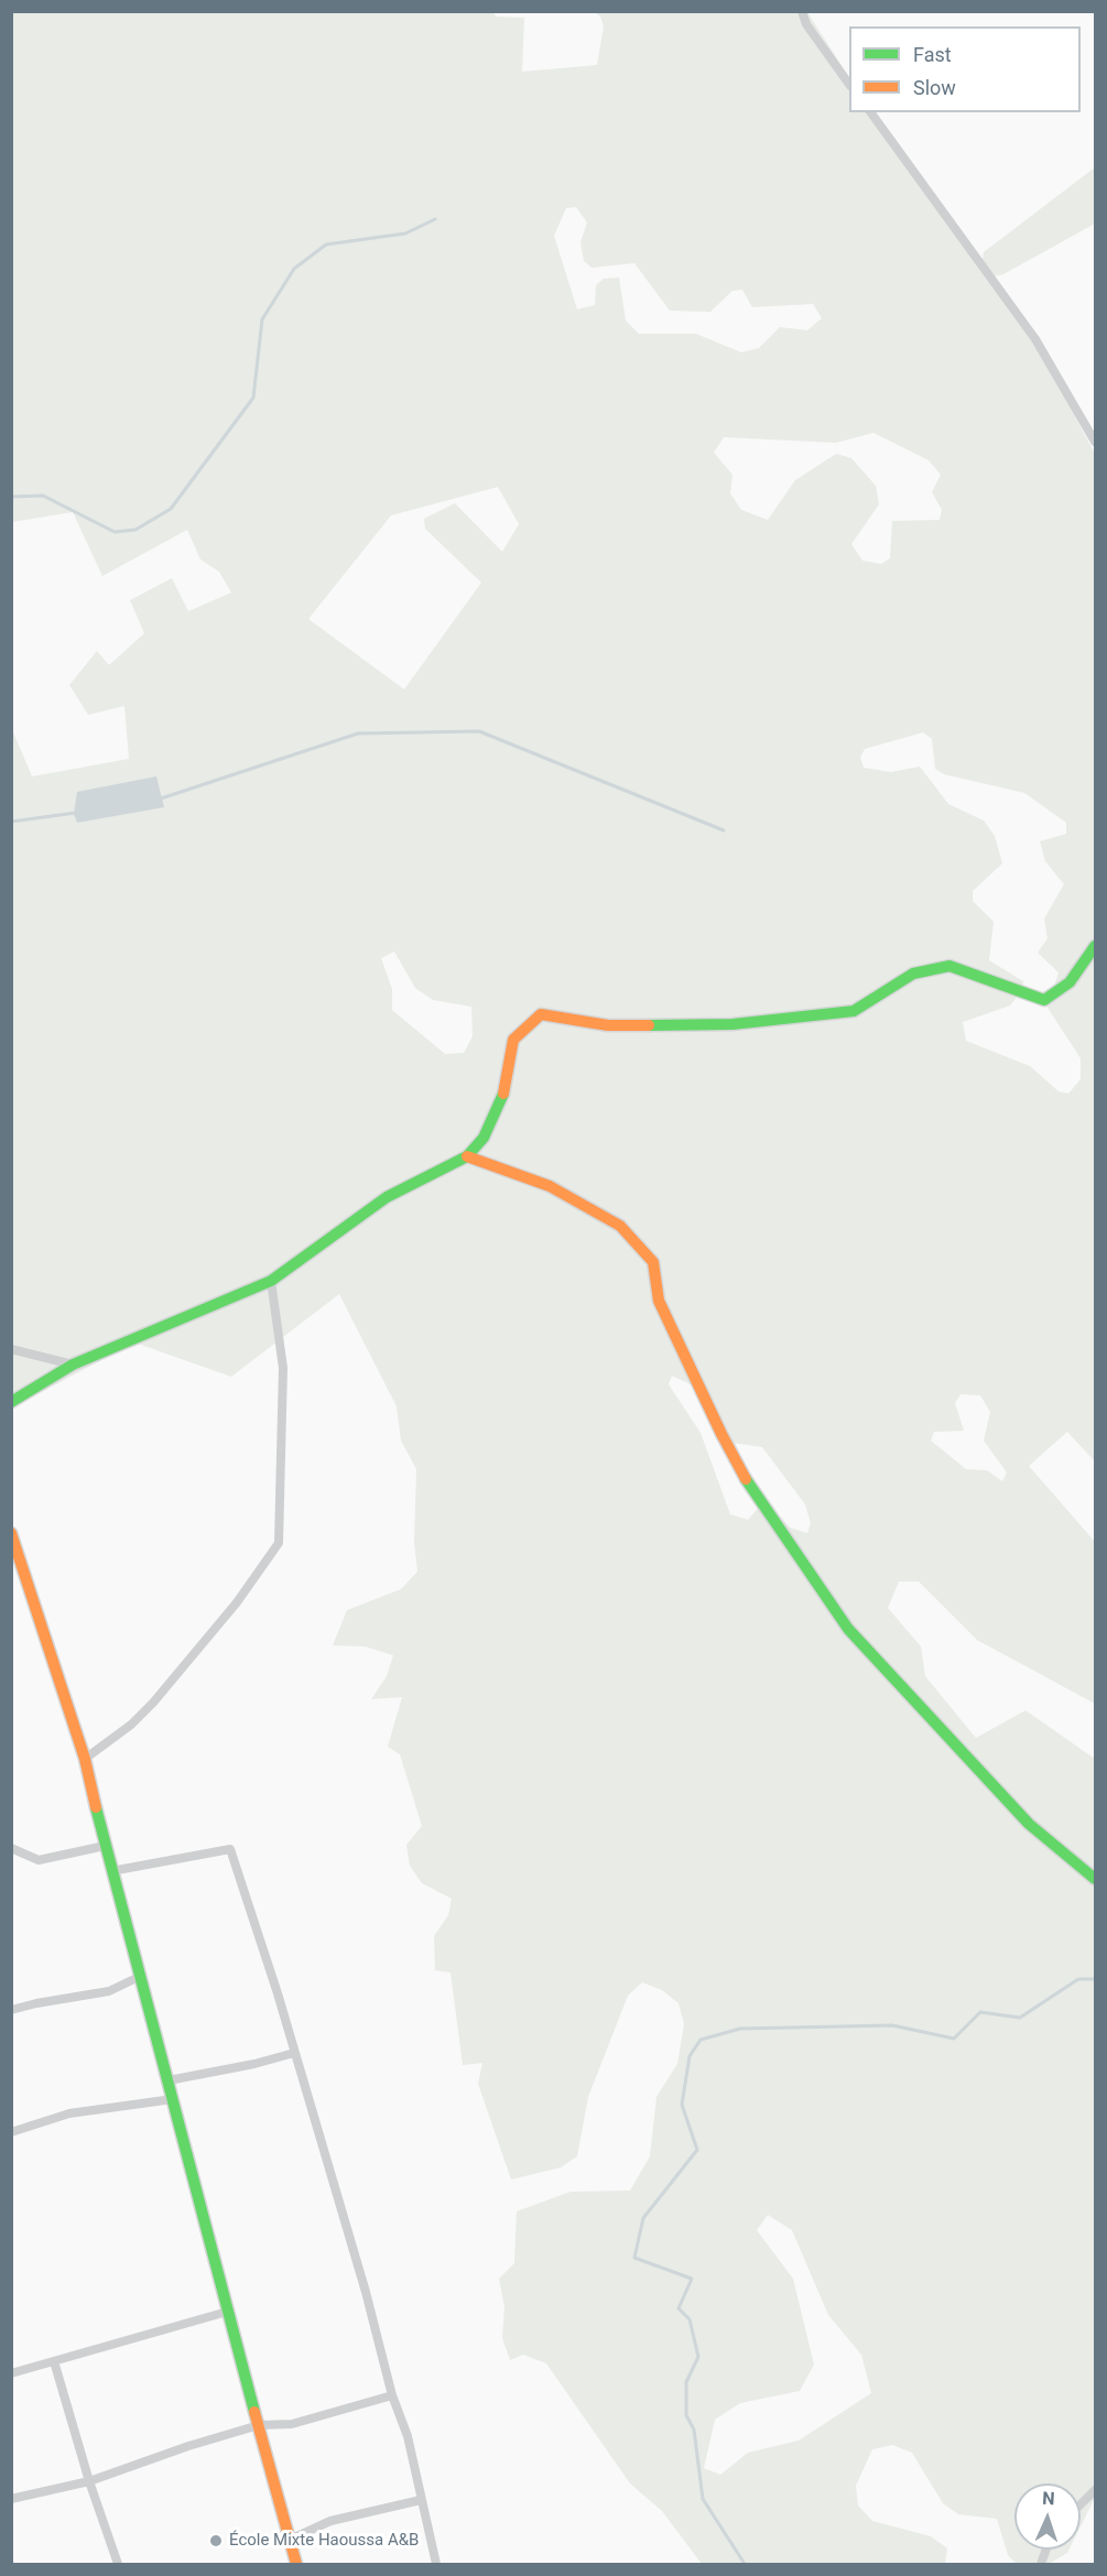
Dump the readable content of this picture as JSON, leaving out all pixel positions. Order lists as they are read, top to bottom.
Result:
{
  "places": ["École Mixte Haoussa A&B"],
  "legend": ["Fast", "Slow"],
  "north": "top"
}
